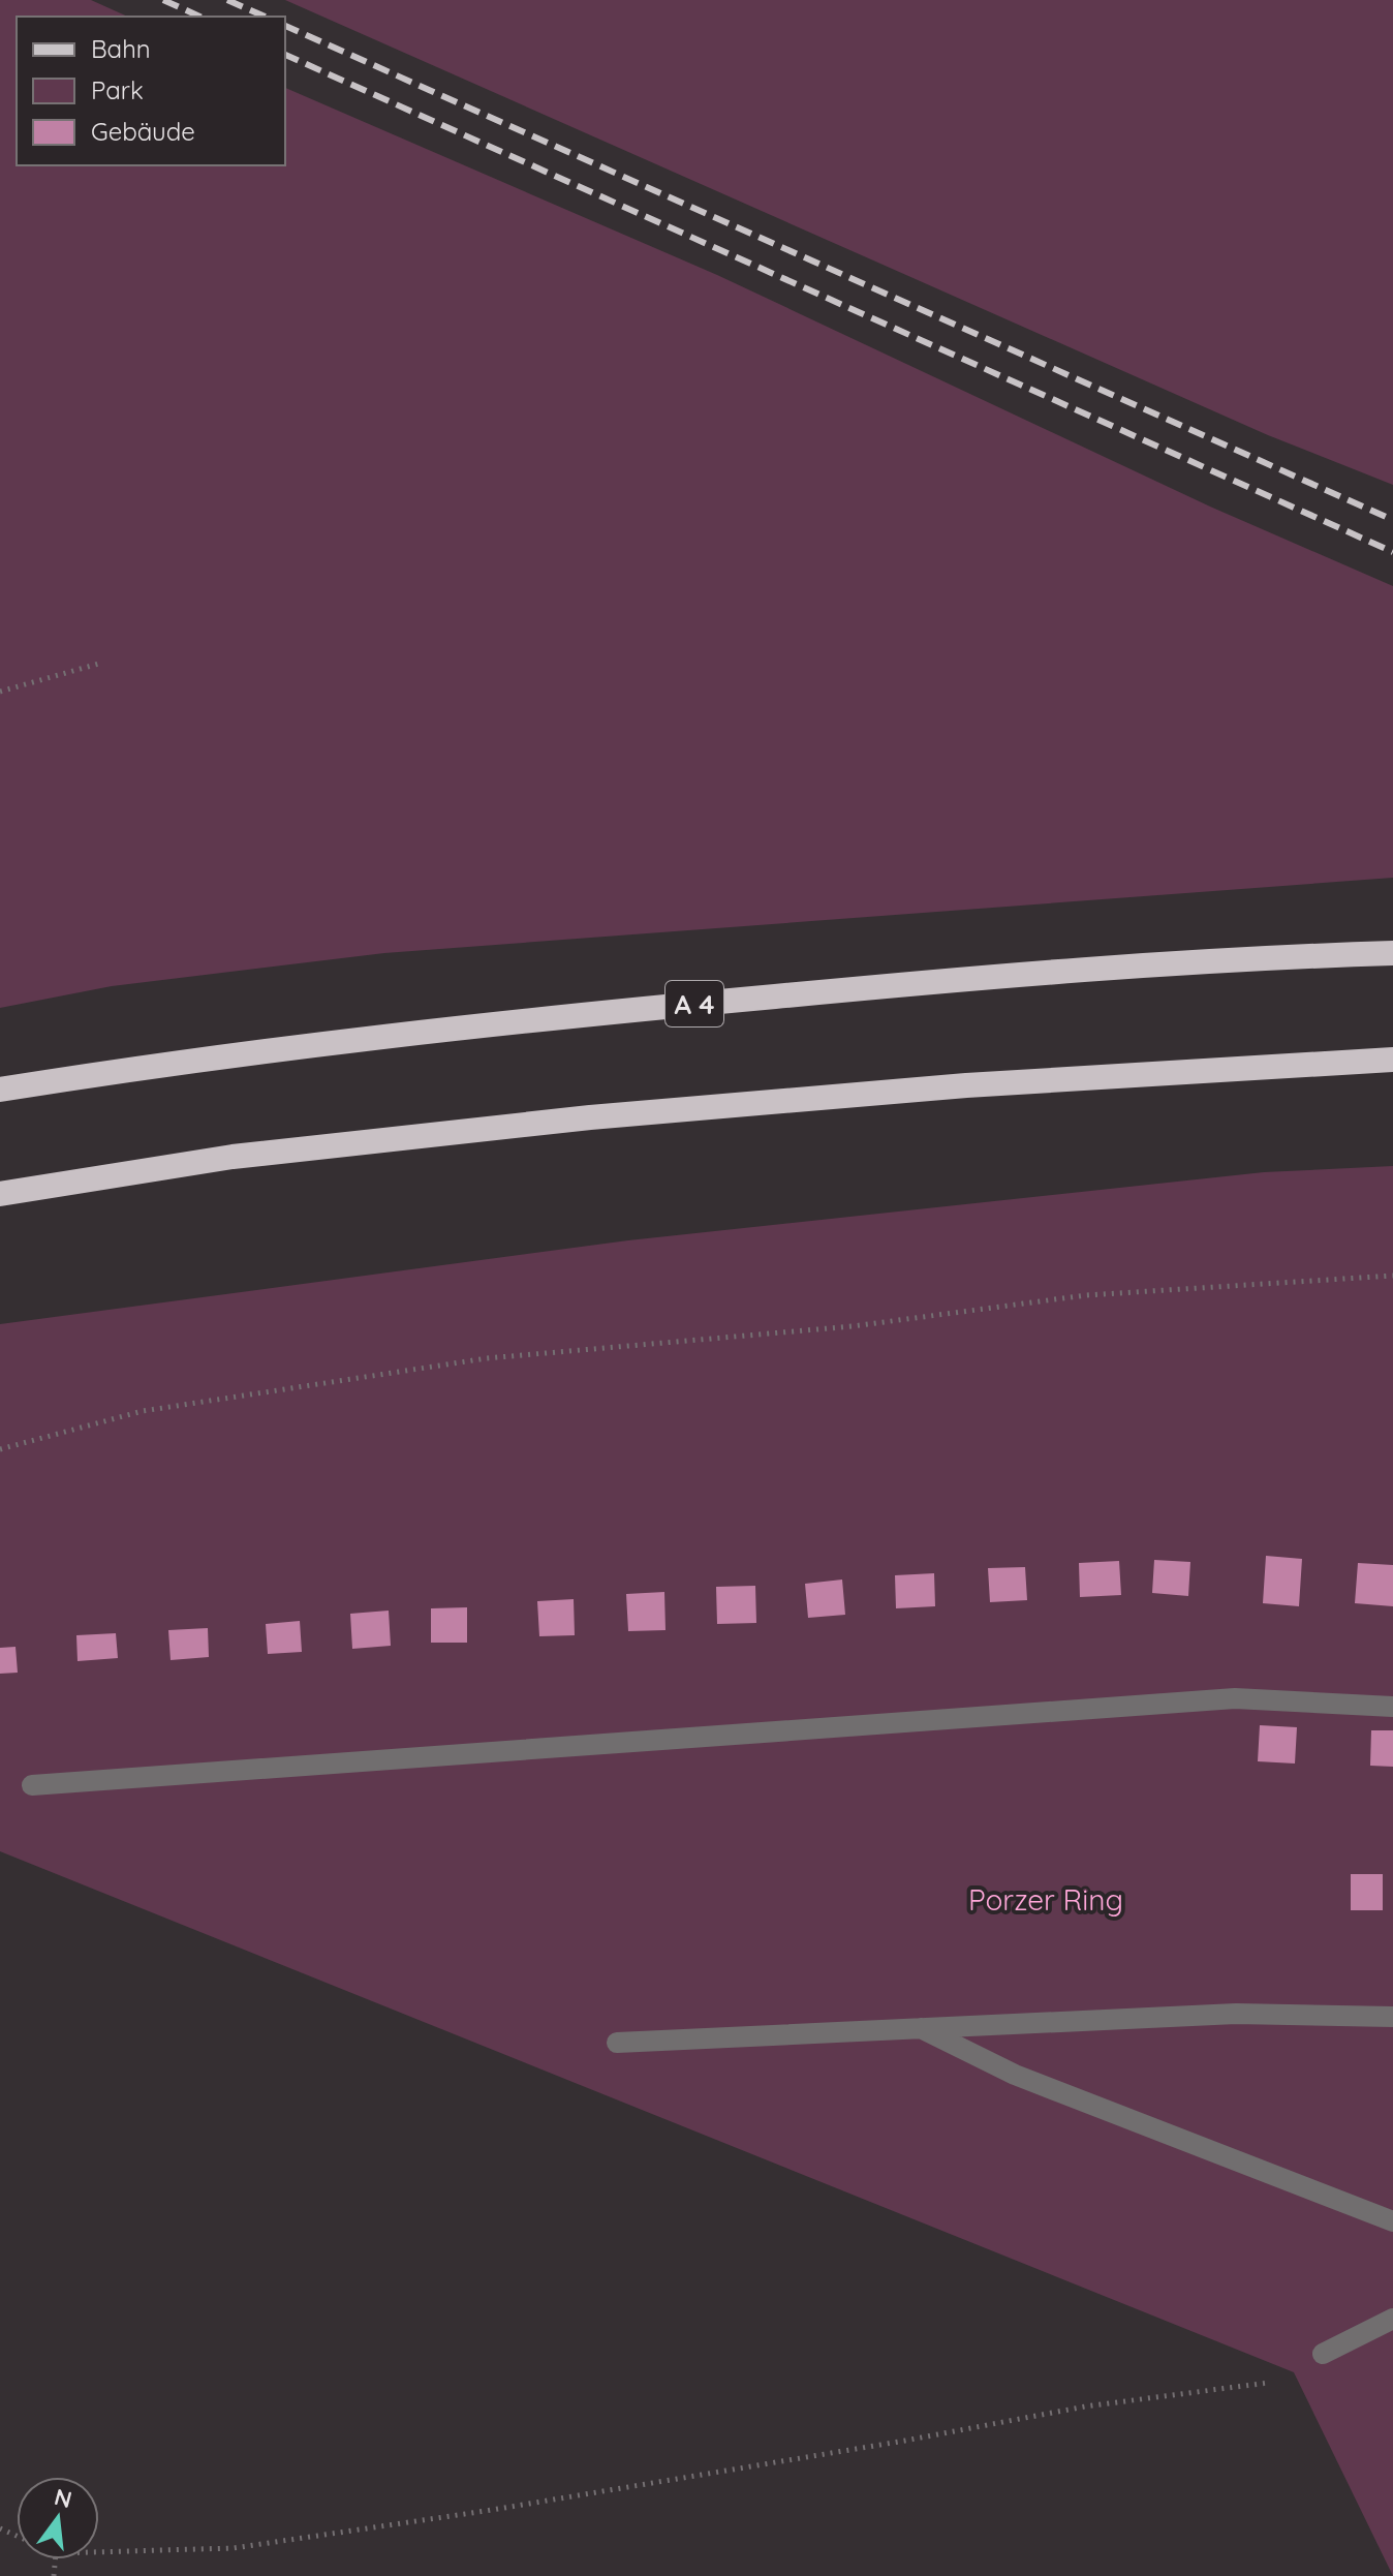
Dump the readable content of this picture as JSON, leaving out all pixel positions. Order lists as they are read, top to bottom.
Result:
{
  "streets": {
    "highway": ["A 4"]
  },
  "parks": ["Porzer Ring"],
  "legend": ["Bahn", "Park", "Gebäude"],
  "north": "top"
}
